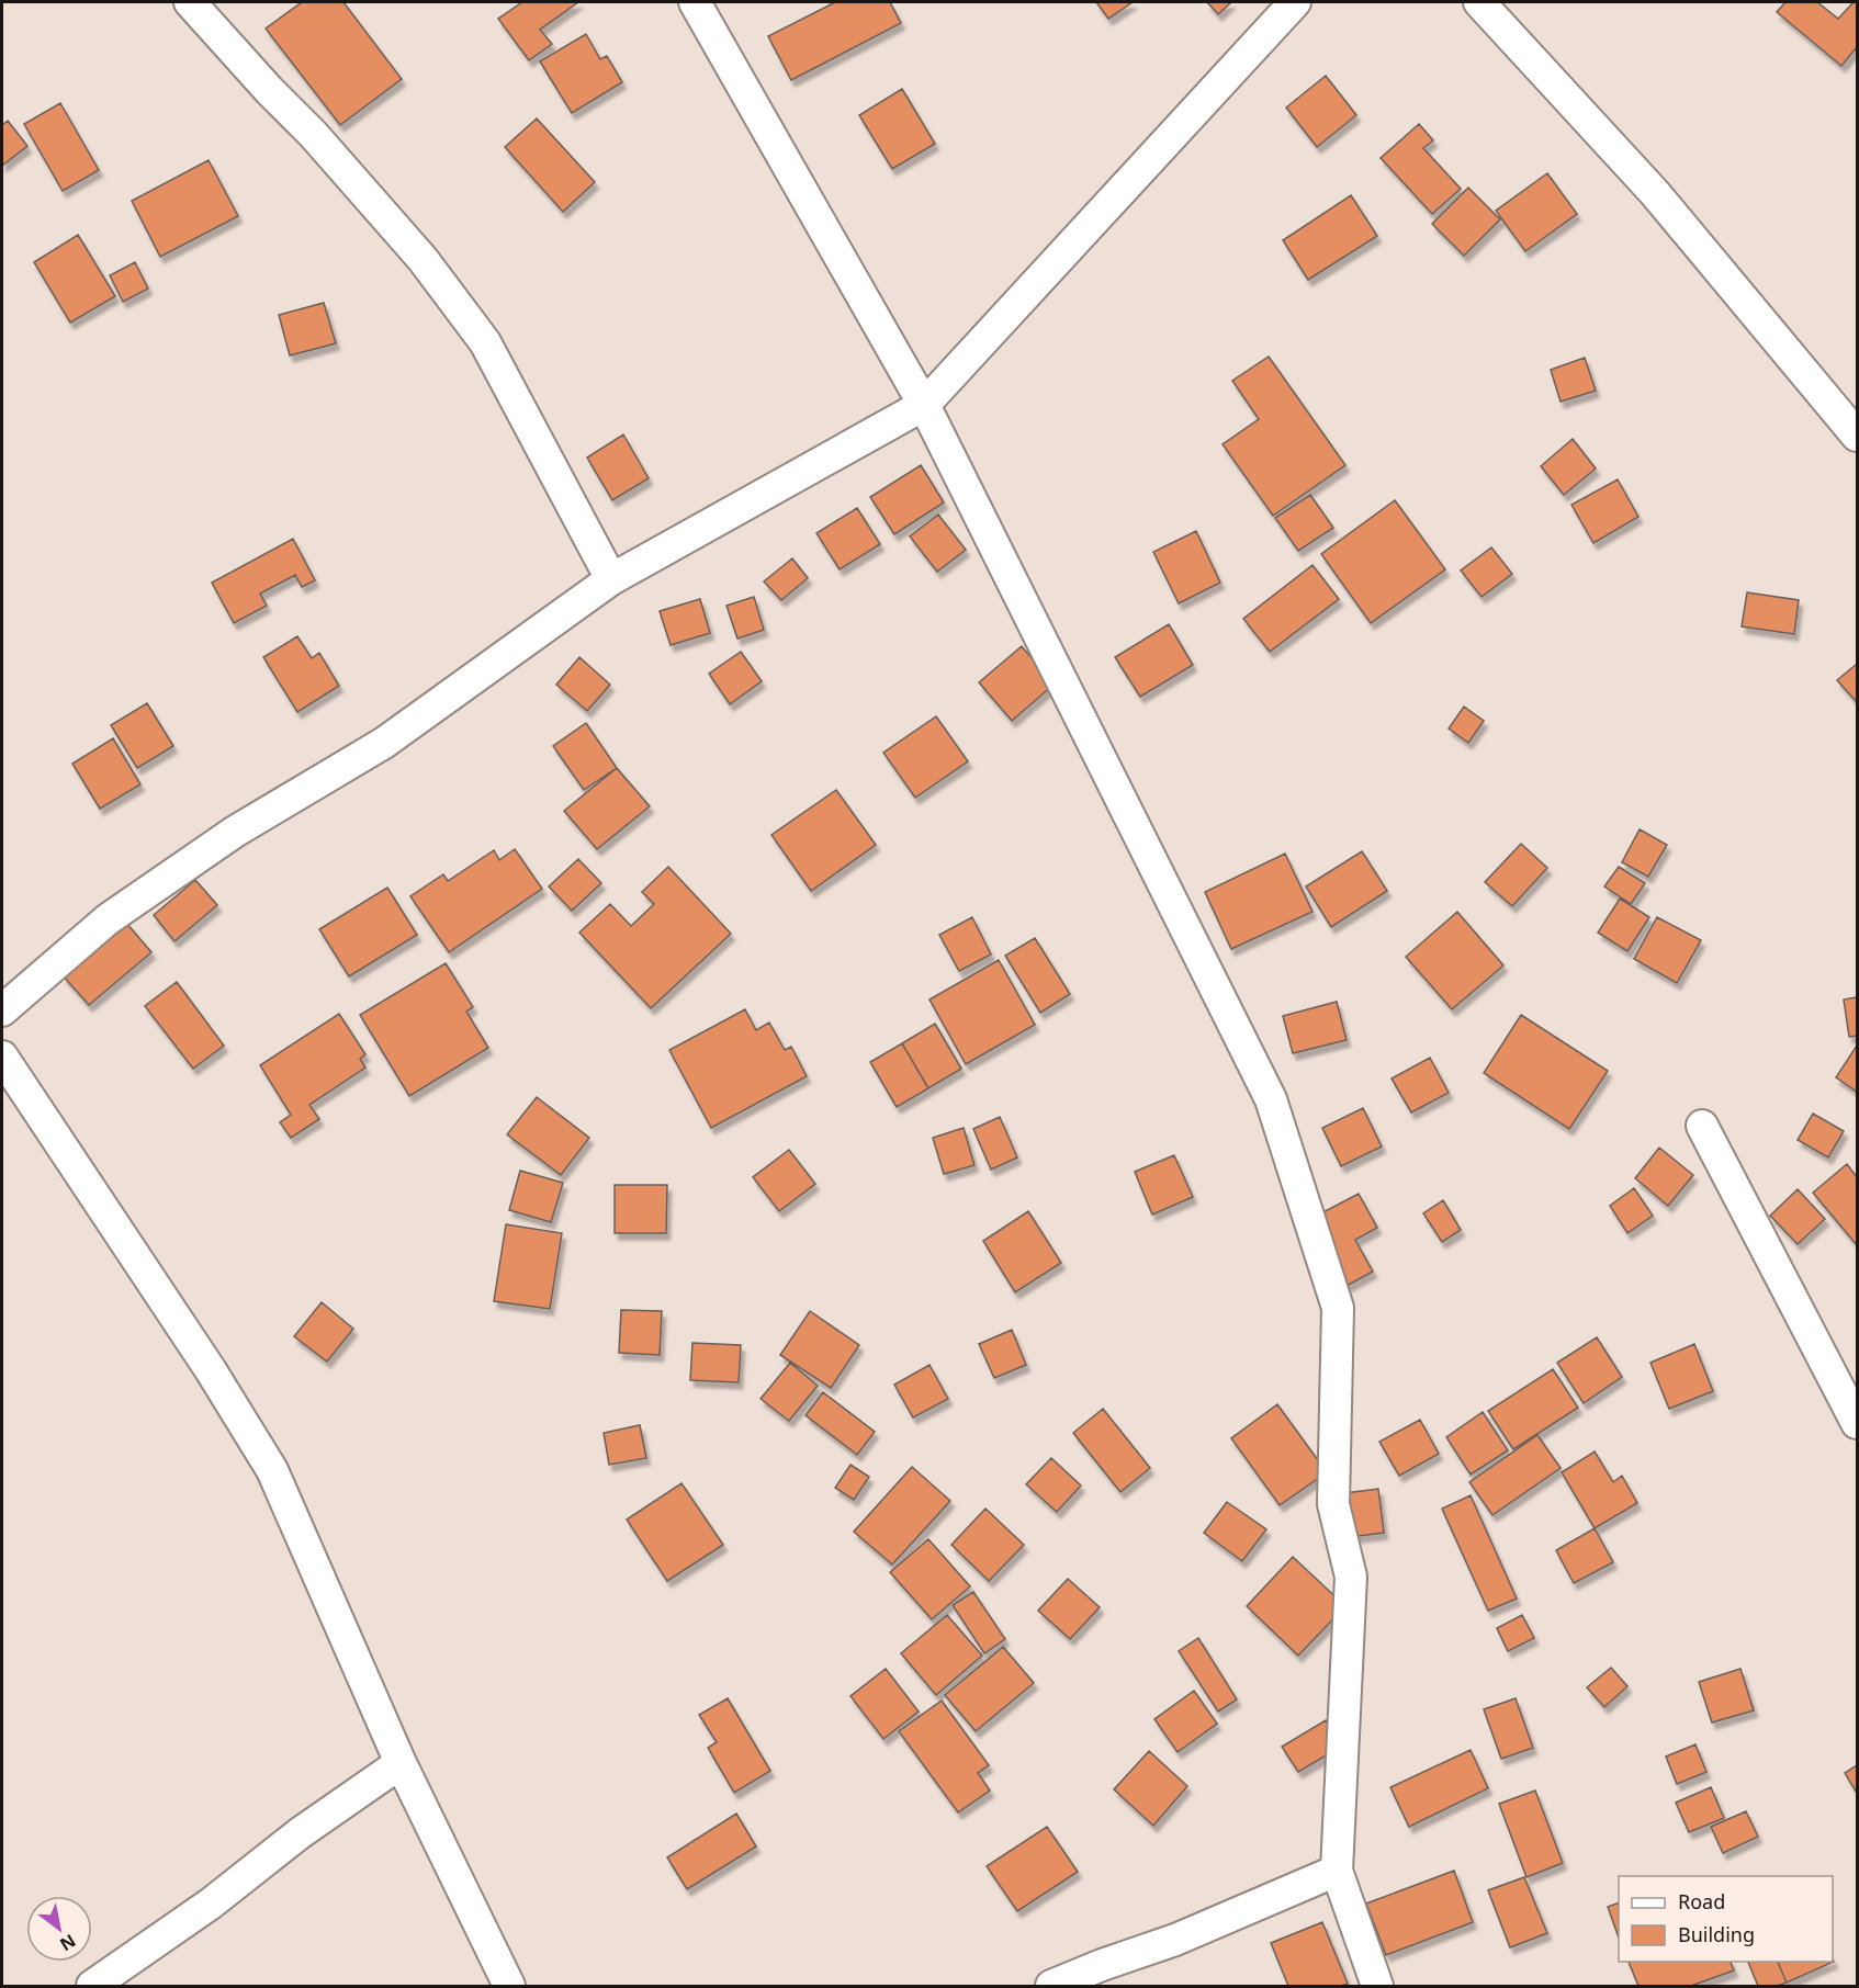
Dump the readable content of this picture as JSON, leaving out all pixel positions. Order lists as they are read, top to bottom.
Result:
{
  "legend": ["Road", "Building"],
  "north": "bottom right"
}
